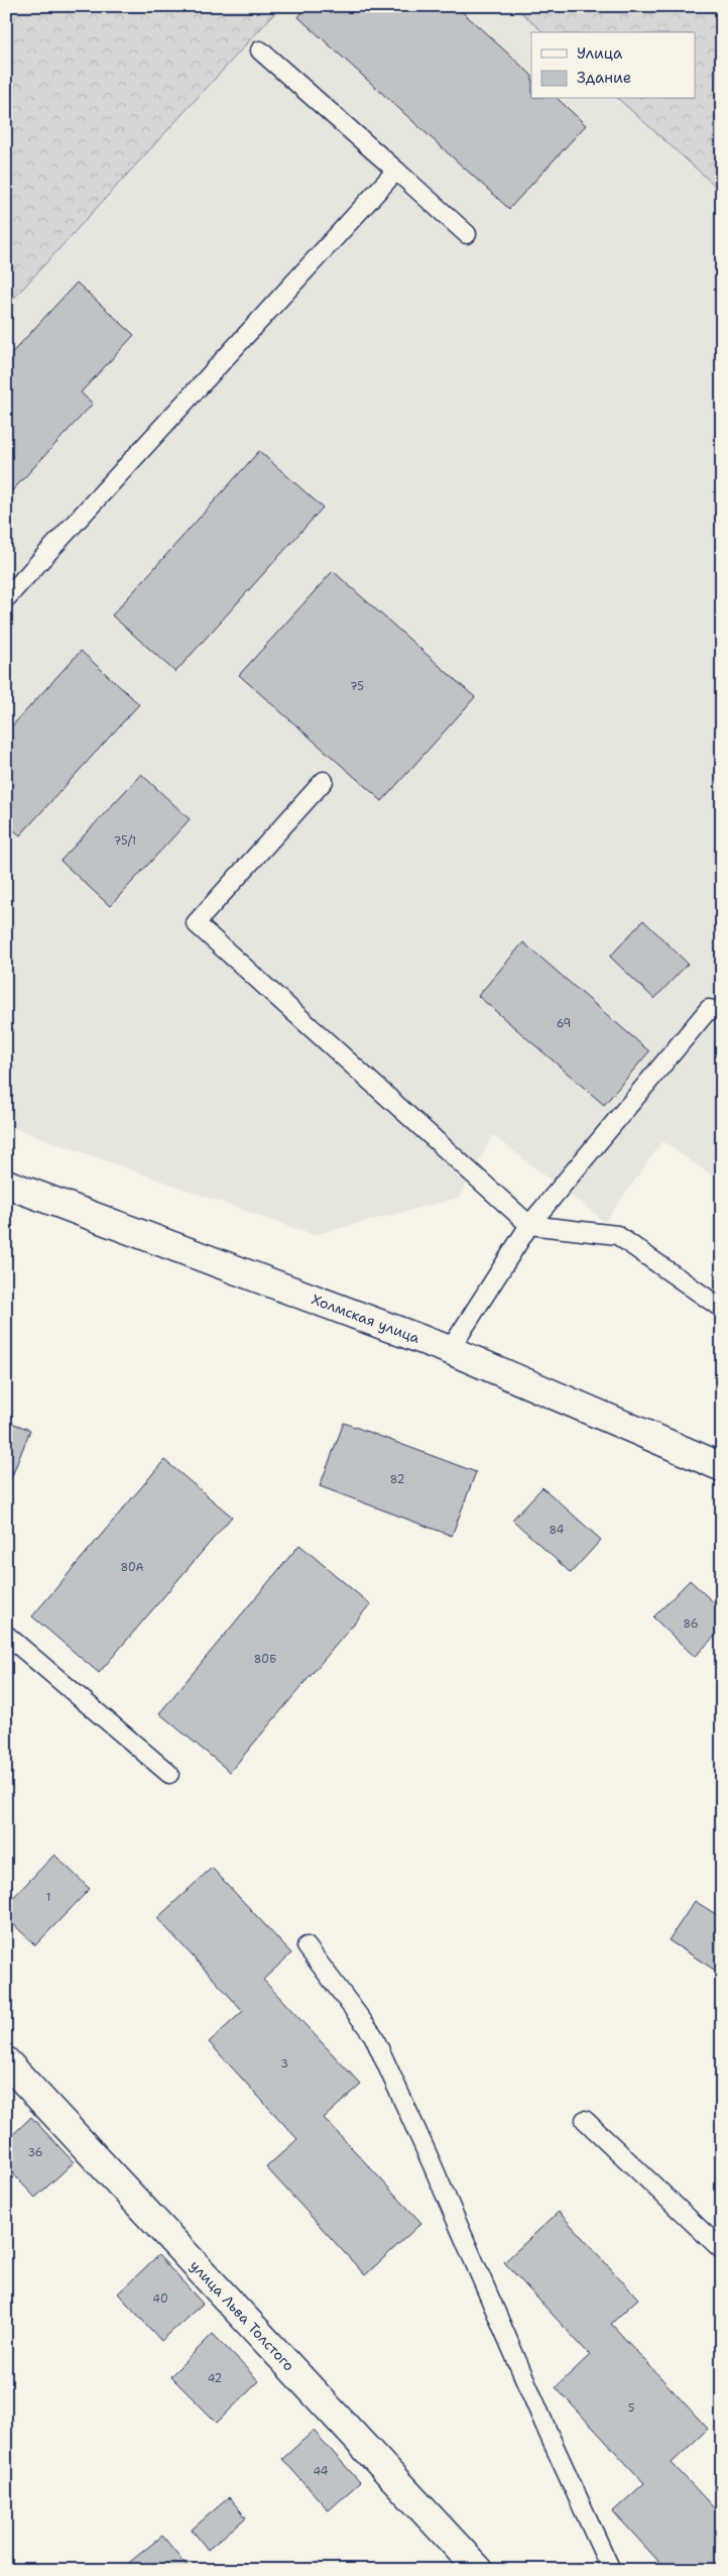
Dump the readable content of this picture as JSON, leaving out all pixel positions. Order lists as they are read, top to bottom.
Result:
{
  "streets": {
    "main road": ["Холмская улица", "улица Льва Толстого"]
  },
  "house_numbers": [
    "75",
    "75/1",
    "69",
    "82",
    "84",
    "80А",
    "86",
    "80Б",
    "1",
    "3",
    "36",
    "40",
    "42",
    "5",
    "44"
  ],
  "legend": ["Улица", "Здание"]
}
